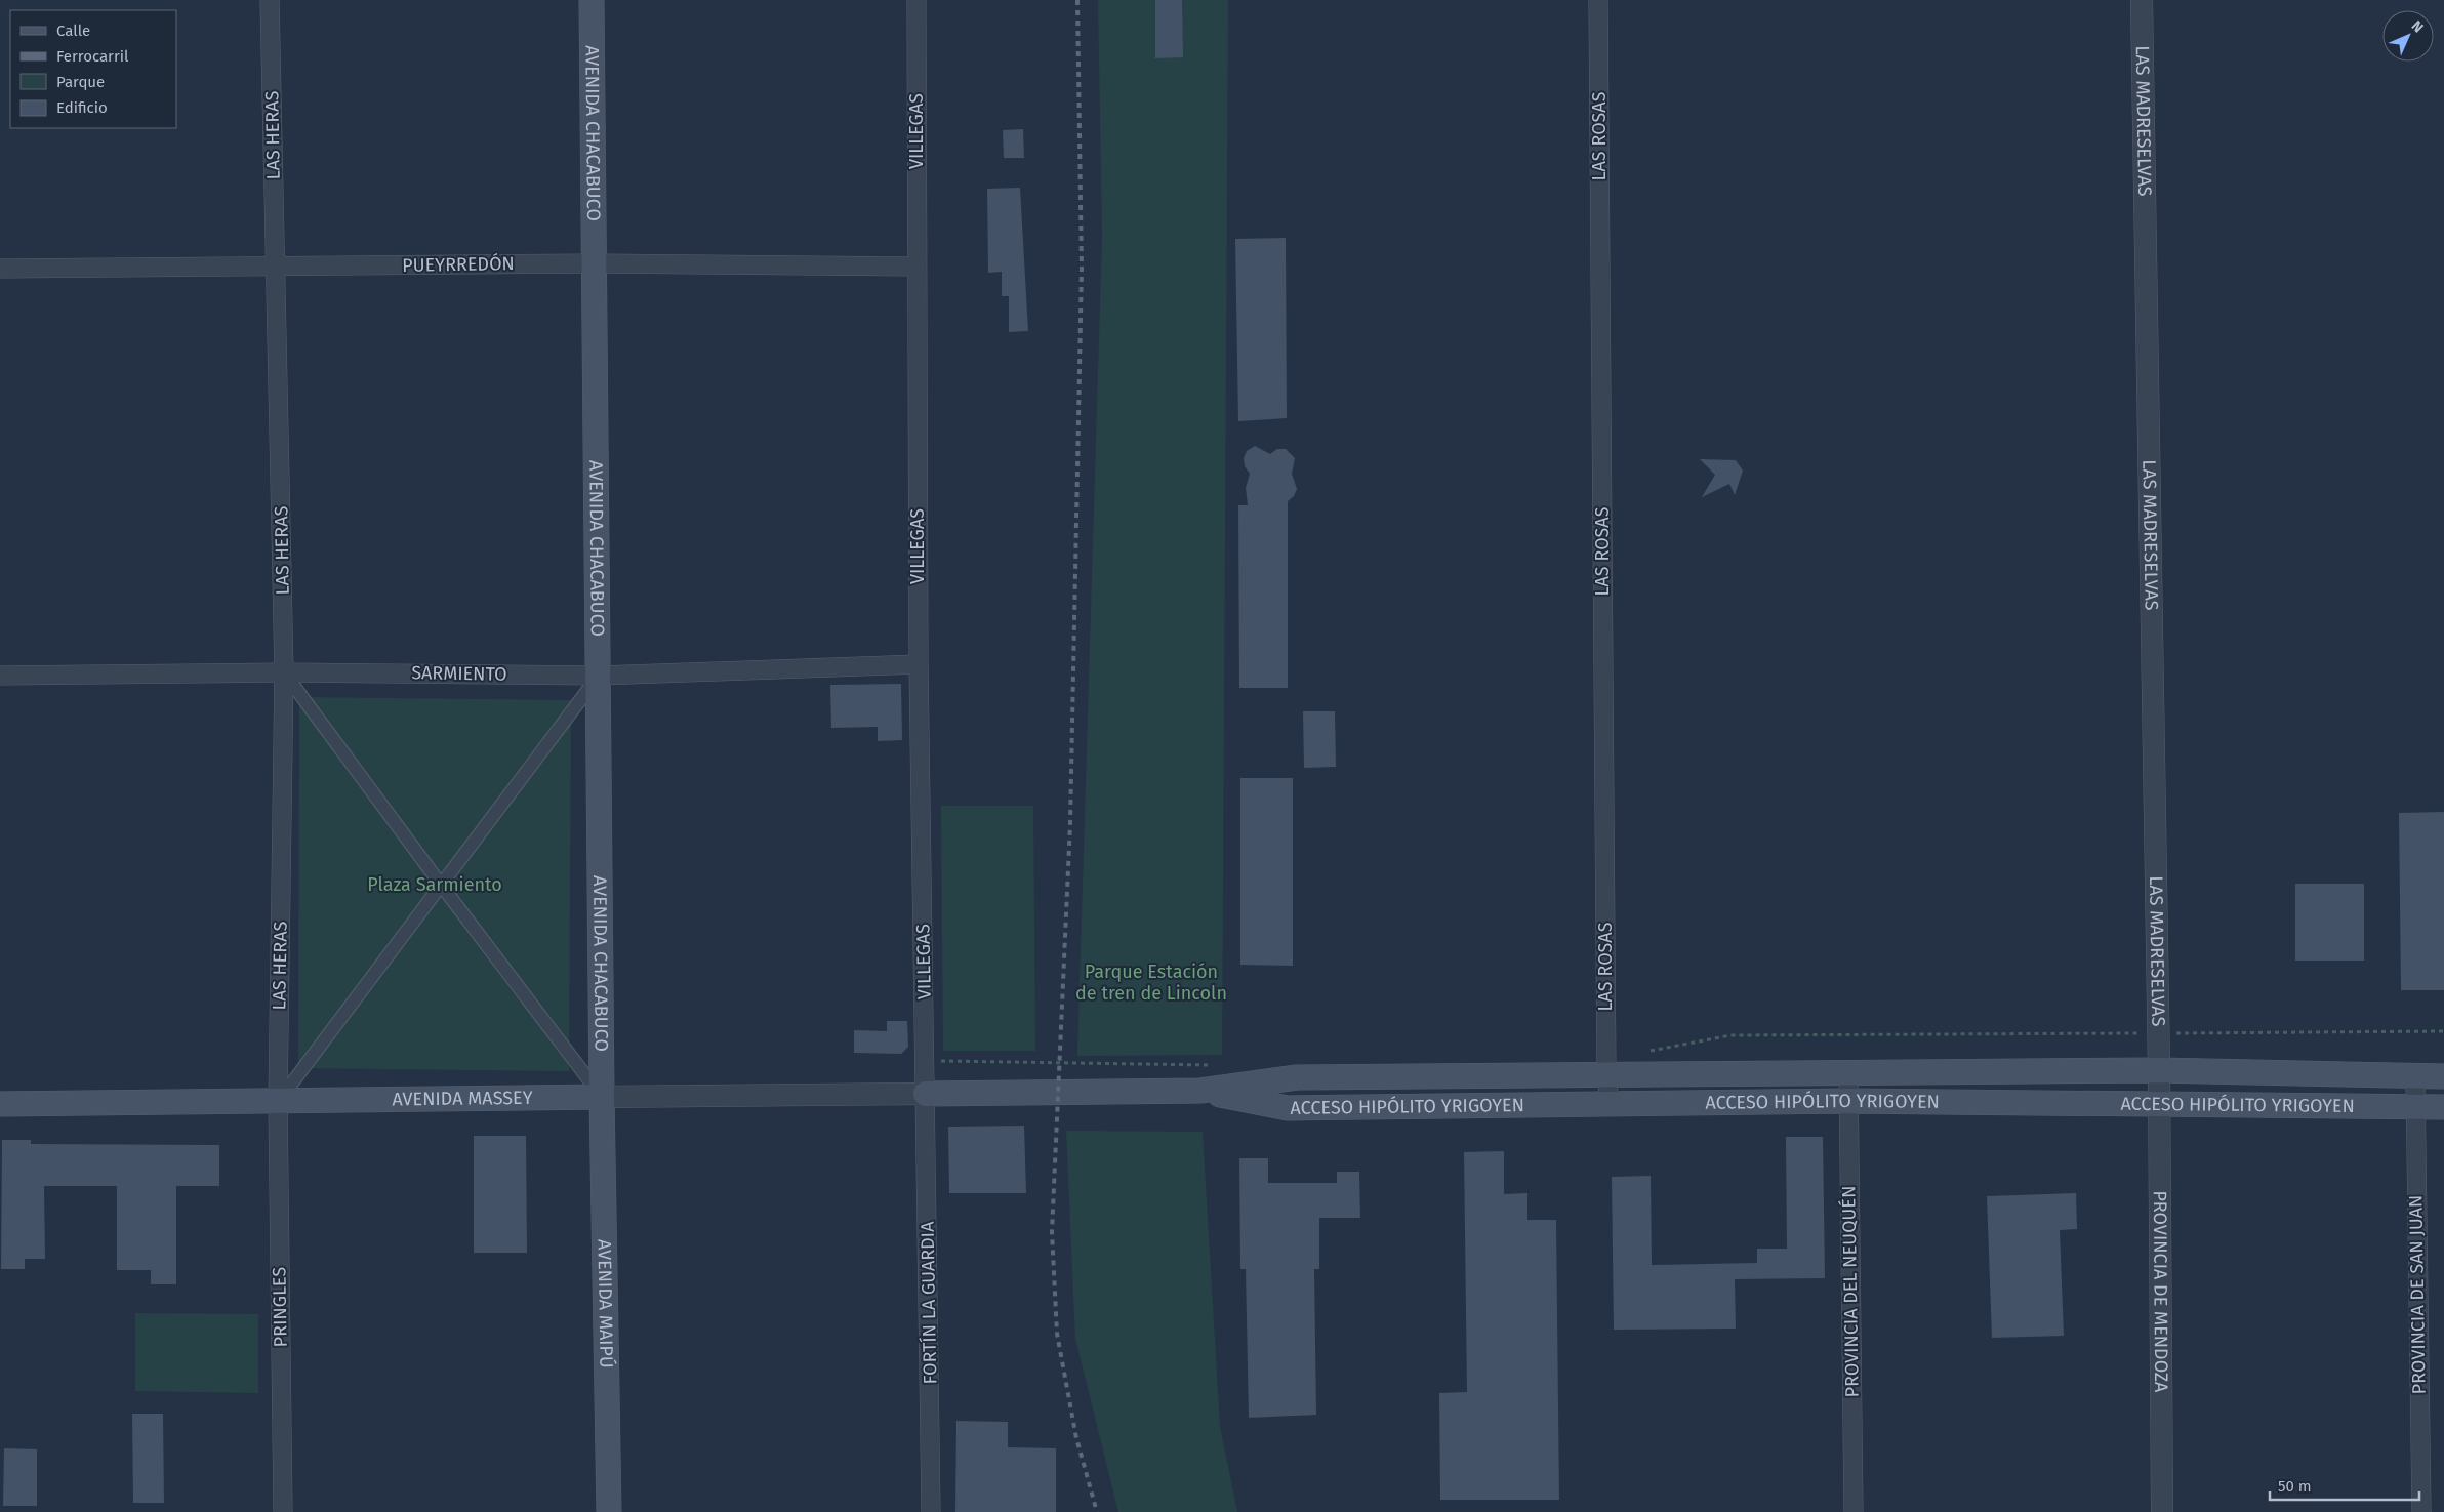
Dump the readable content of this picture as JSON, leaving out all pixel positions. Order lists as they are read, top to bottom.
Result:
{
  "streets": {
    "main road": [
      "AVENIDA CHACABUCO",
      "AVENIDA MASSEY",
      "ACCESO HIPÓLITO YRIGOYEN",
      "AVENIDA MAIPÚ"
    ],
    "street": [
      "LAS MADRESELVAS",
      "VILLEGAS",
      "LAS HERAS",
      "LAS ROSAS",
      "PUEYRREDÓN",
      "SARMIENTO",
      "PROVINCIA DEL NEUQUÉN",
      "PROVINCIA DE MENDOZA",
      "PROVINCIA DE SAN JUAN",
      "FORTÍN LA GUARDIA",
      "PRINGLES"
    ]
  },
  "crossings": [
    ["LAS MADRESELVAS", "ACCESO HIPÓLITO YRIGOYEN"],
    ["LAS MADRESELVAS", "PROVINCIA DE MENDOZA"],
    ["VILLEGAS", "PUEYRREDÓN"],
    ["VILLEGAS", "SARMIENTO"],
    ["VILLEGAS", "AVENIDA MASSEY"],
    ["VILLEGAS", "ACCESO HIPÓLITO YRIGOYEN"],
    ["VILLEGAS", "FORTÍN LA GUARDIA"],
    ["AVENIDA CHACABUCO", "PUEYRREDÓN"],
    ["AVENIDA CHACABUCO", "SARMIENTO"],
    ["AVENIDA CHACABUCO", "AVENIDA MASSEY"],
    ["AVENIDA CHACABUCO", "AVENIDA MAIPÚ"],
    ["LAS HERAS", "PUEYRREDÓN"],
    ["LAS HERAS", "SARMIENTO"],
    ["LAS HERAS", "AVENIDA MASSEY"],
    ["LAS HERAS", "PRINGLES"],
    ["LAS ROSAS", "ACCESO HIPÓLITO YRIGOYEN"],
    ["AVENIDA MASSEY", "ACCESO HIPÓLITO YRIGOYEN"],
    ["AVENIDA MASSEY", "FORTÍN LA GUARDIA"],
    ["AVENIDA MASSEY", "AVENIDA MAIPÚ"],
    ["AVENIDA MASSEY", "PRINGLES"],
    ["ACCESO HIPÓLITO YRIGOYEN", "PROVINCIA DEL NEUQUÉN"],
    ["ACCESO HIPÓLITO YRIGOYEN", "PROVINCIA DE MENDOZA"],
    ["ACCESO HIPÓLITO YRIGOYEN", "PROVINCIA DE SAN JUAN"],
    ["ACCESO HIPÓLITO YRIGOYEN", "FORTÍN LA GUARDIA"]
  ],
  "parks": ["Plaza Sarmiento", "Parque Estación de tren de Lincoln"],
  "legend": [
    "Calle",
    "Ferrocarril",
    "Parque",
    "Edificio"
  ],
  "scale_bar": "50 m",
  "north": "top right"
}
